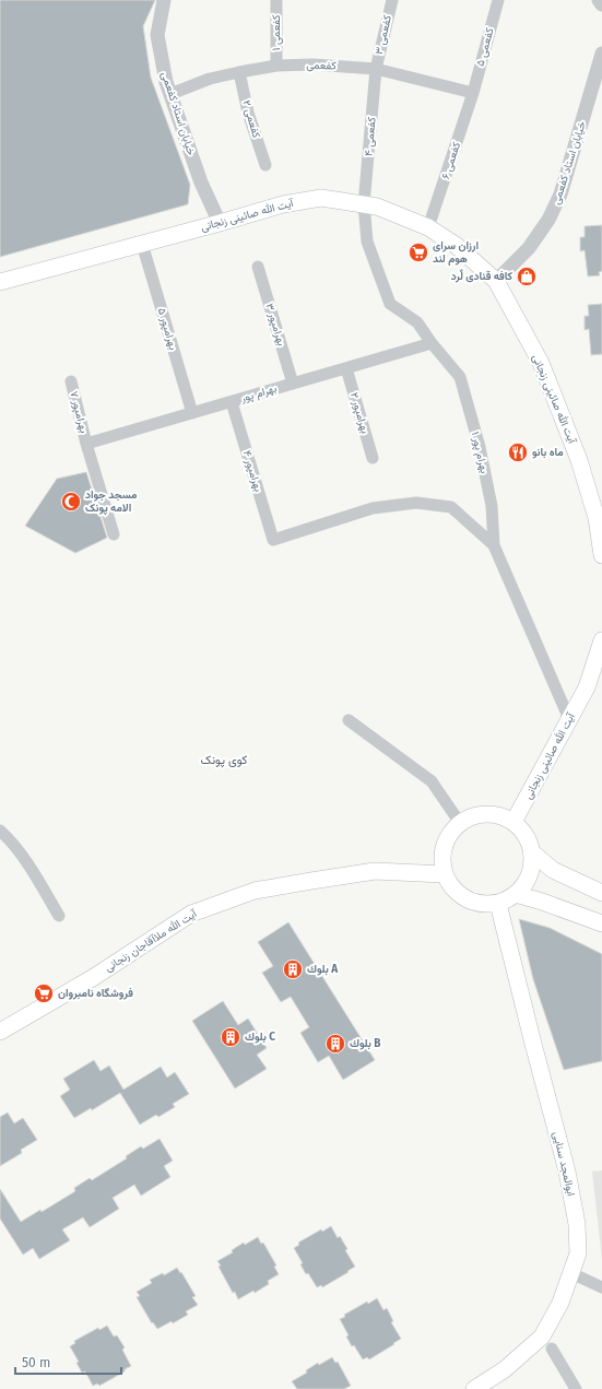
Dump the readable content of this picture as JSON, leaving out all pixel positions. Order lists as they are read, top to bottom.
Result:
{
  "streets": {
    "main road": ["آیت الله صائینی زنجانی", "آیت الله ملاآقاجان زنجانی", "ابوالمجد سنایی"],
    "street": [
      "کفعمی ۱",
      "کفعمی ۳",
      "کفعمی ۵",
      "کفعمی",
      "خیابان استاد کفعمی",
      "کفعمی ۲",
      "کفعمی ۴",
      "کفعمی ۶",
      "بهرامپور ۳",
      "بهرامپور ۵",
      "بهرام پور",
      "بهرامپور ۷",
      "بهرامپور ۲",
      "بهرام پور ۱",
      "بهرامپور ۴"
    ]
  },
  "crossings": [
    ["کفعمی ۱", "کفعمی"],
    ["کفعمی ۳", "کفعمی"],
    ["کفعمی ۳", "کفعمی ۴"],
    ["کفعمی ۵", "کفعمی"],
    ["کفعمی ۵", "کفعمی ۶"],
    ["کفعمی", "خیابان استاد کفعمی"],
    ["کفعمی", "کفعمی ۲"],
    ["کفعمی", "کفعمی ۴"],
    ["کفعمی", "کفعمی ۶"],
    ["خیابان استاد کفعمی", "آیت الله صائینی زنجانی"],
    ["کفعمی ۴", "آیت الله صائینی زنجانی"],
    ["کفعمی ۴", "بهرام پور ۱"],
    ["کفعمی ۶", "آیت الله صائینی زنجانی"],
    ["آیت الله صائینی زنجانی", "بهرامپور ۵"],
    ["آیت الله صائینی زنجانی", "بهرام پور ۱"],
    ["آیت الله صائینی زنجانی", "آیت الله ملاآقاجان زنجانی"],
    ["آیت الله صائینی زنجانی", "ابوالمجد سنایی"],
    ["بهرامپور ۳", "بهرام پور"],
    ["بهرامپور ۵", "بهرام پور"],
    ["بهرام پور", "بهرامپور ۷"],
    ["بهرام پور", "بهرامپور ۲"],
    ["بهرام پور", "بهرام پور ۱"],
    ["بهرام پور", "بهرامپور ۴"],
    ["بهرام پور ۱", "بهرامپور ۴"],
    ["آیت الله ملاآقاجان زنجانی", "ابوالمجد سنایی"]
  ],
  "districts": ["کوی پونک"],
  "places": {
    "supermarket": ["ارزان سرای هوم لند", "فروشگاه نامبروان"],
    "shop": ["کافه قنادی لٌرد"],
    "restaurant": ["ماه بانو"],
    "mosque": ["مسجد جواد الامه پونک"],
    "building": ["بلوك A", "بلوك C", "بلوك B"]
  },
  "scale_bar": "50 m"
}
